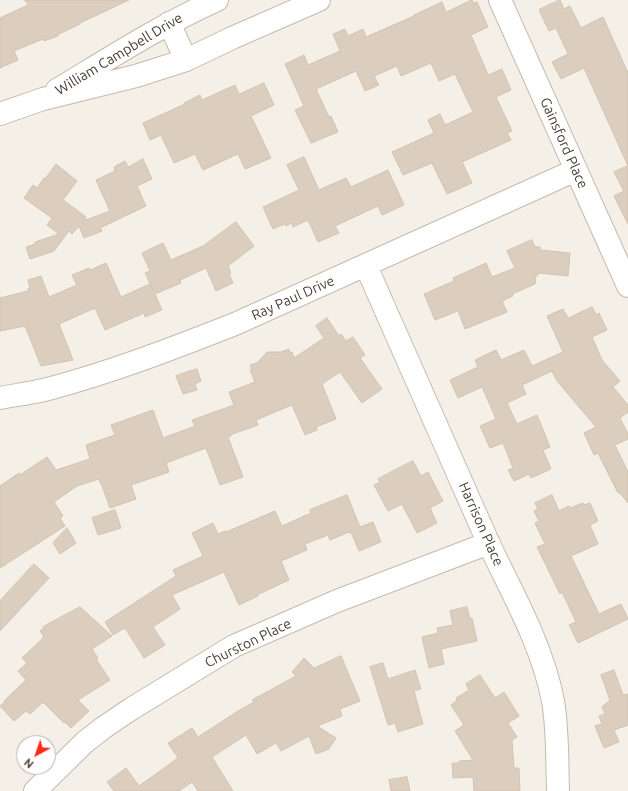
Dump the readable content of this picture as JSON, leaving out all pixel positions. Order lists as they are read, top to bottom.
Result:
{
  "streets": {
    "street": [
      "William Campbell Drive",
      "Gainsford Place",
      "Ray Paul Drive",
      "Harrison Place",
      "Churston Place"
    ]
  },
  "crossings": [
    ["Gainsford Place", "Ray Paul Drive"],
    ["Ray Paul Drive", "Harrison Place"],
    ["Harrison Place", "Churston Place"]
  ],
  "north": "bottom left"
}
